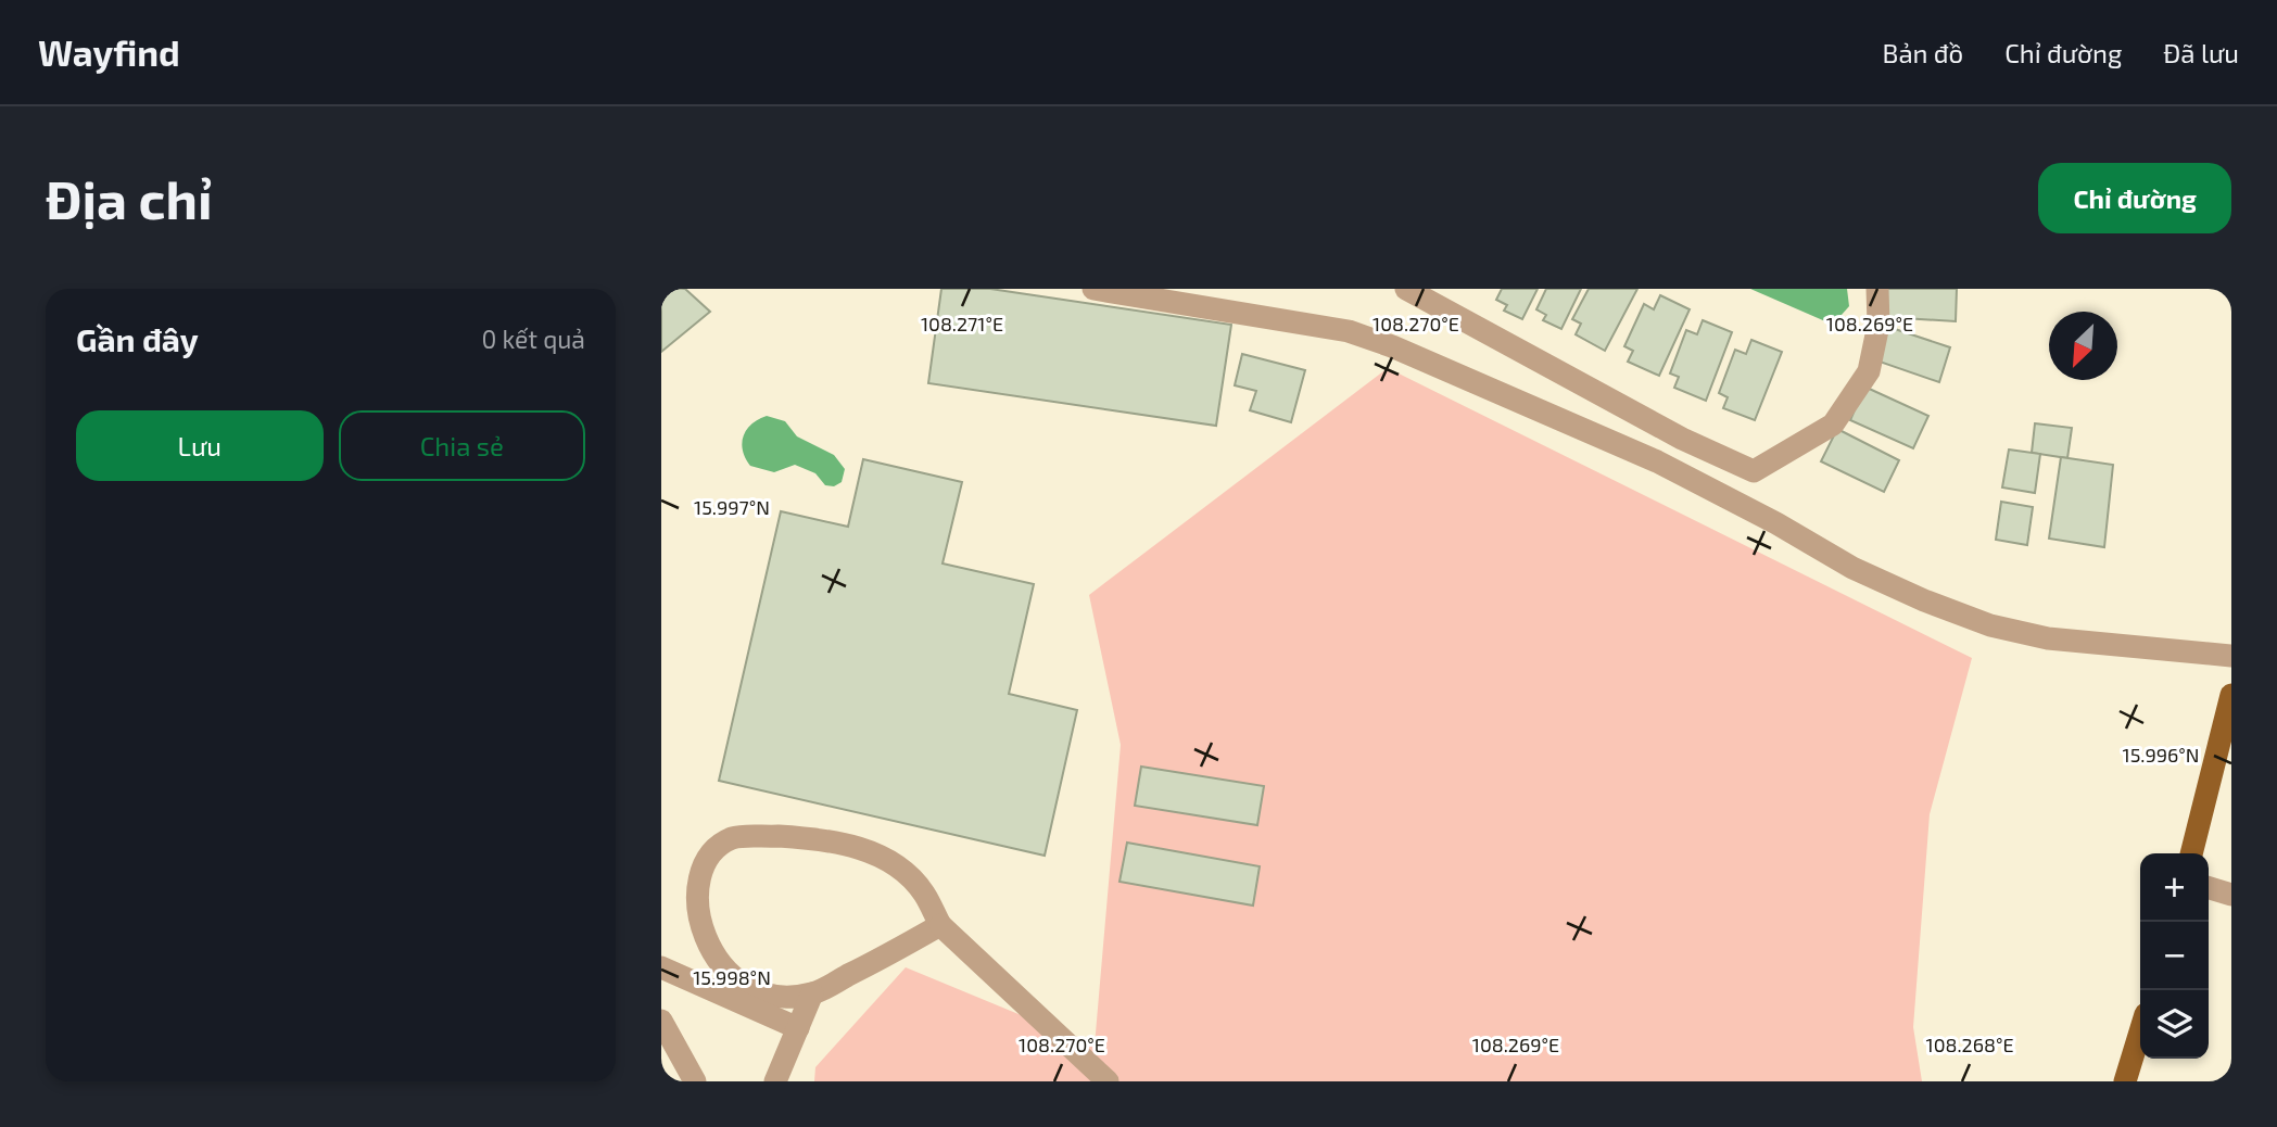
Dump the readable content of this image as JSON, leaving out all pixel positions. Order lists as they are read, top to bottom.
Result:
{
  "north": "bottom left",
  "page": {
    "header": "Wayfind",
    "nav": ["Bản đồ", "Chỉ đường", "Đã lưu"],
    "buttons": [
      "Chỉ đường",
      ["Lưu", "Chia sẻ"]
    ],
    "title": "Địa chỉ",
    "heading": ["Gần đây", "0 kết quả"],
    "map_buttons": ["+", "−"]
  },
  "coordinates": [
    "108.271°E",
    "108.270°E",
    "108.269°E",
    "15.997°N",
    "15.996°N",
    "15.998°N",
    "108.268°E"
  ]
}
